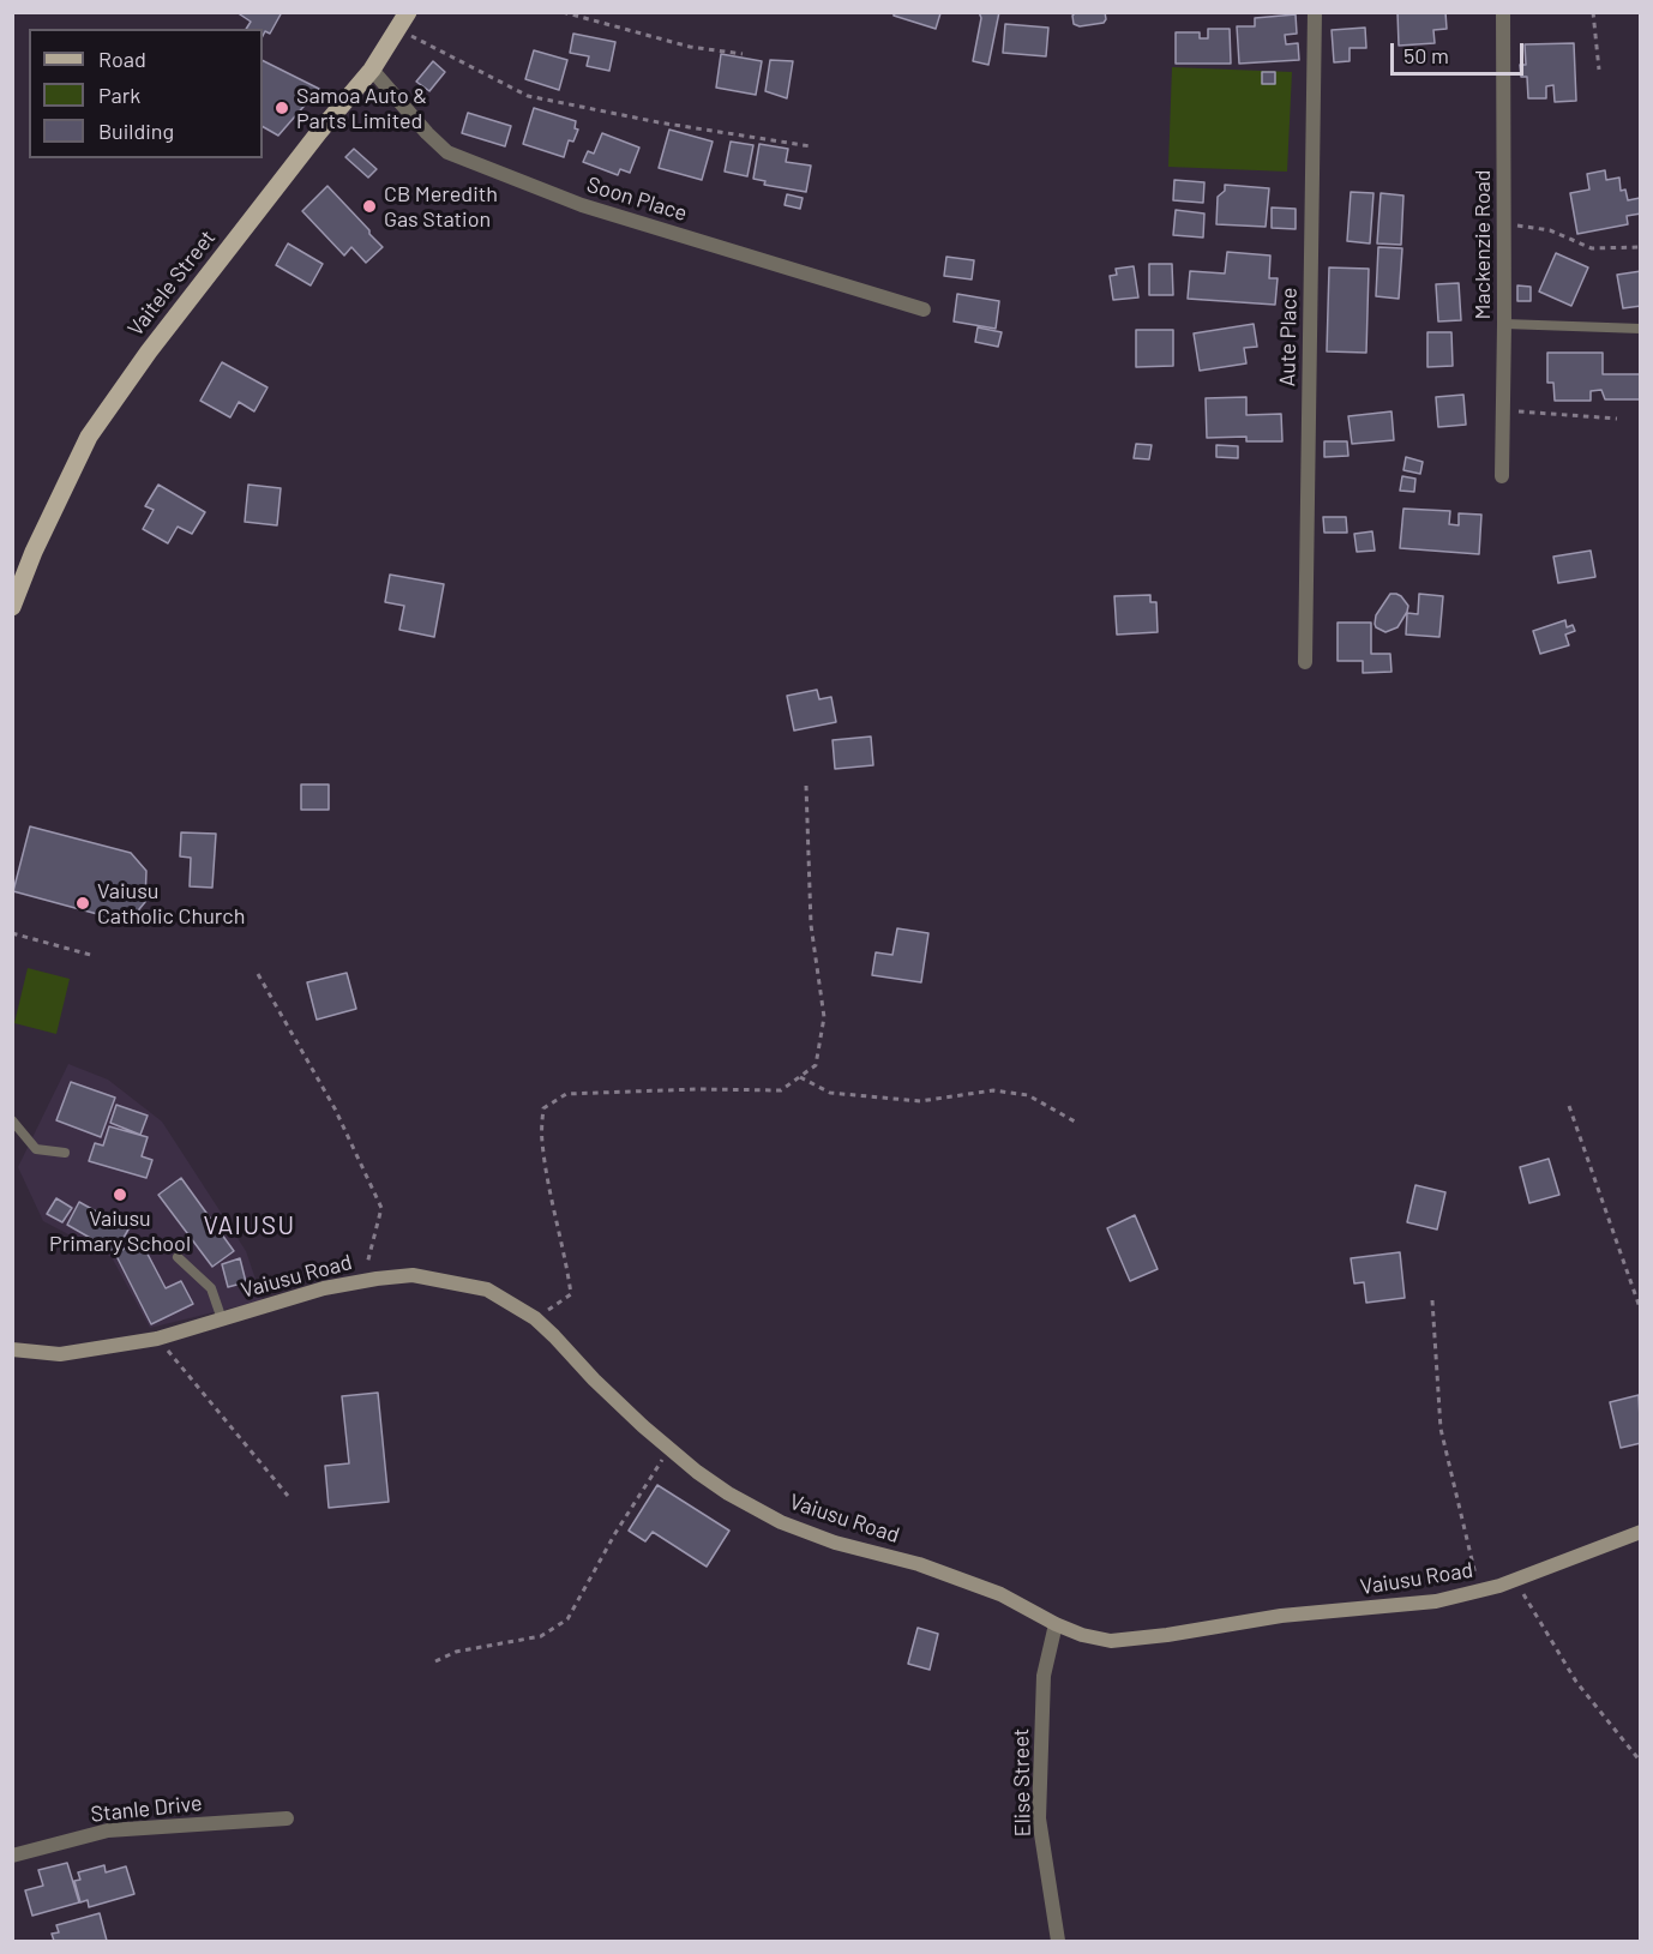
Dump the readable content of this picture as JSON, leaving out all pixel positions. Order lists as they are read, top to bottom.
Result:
{
  "streets": {
    "main road": ["Vaitele Street"],
    "street": [
      "Soon Place",
      "Mackenzie Road",
      "Aute Place",
      "Vaiusu Road",
      "Elise Street",
      "Stanle Drive"
    ]
  },
  "crossings": [
    ["Soon Place", "Vaitele Street"],
    ["Vaiusu Road", "Elise Street"]
  ],
  "districts": ["VAIUSU"],
  "places": [
    "Samoa Auto & Parts Limited",
    "CB Meredith Gas Station",
    "Vaiusu Catholic Church",
    "Vaiusu Primary School"
  ],
  "legend": ["Road", "Park", "Building"],
  "scale_bar": "50 m"
}
